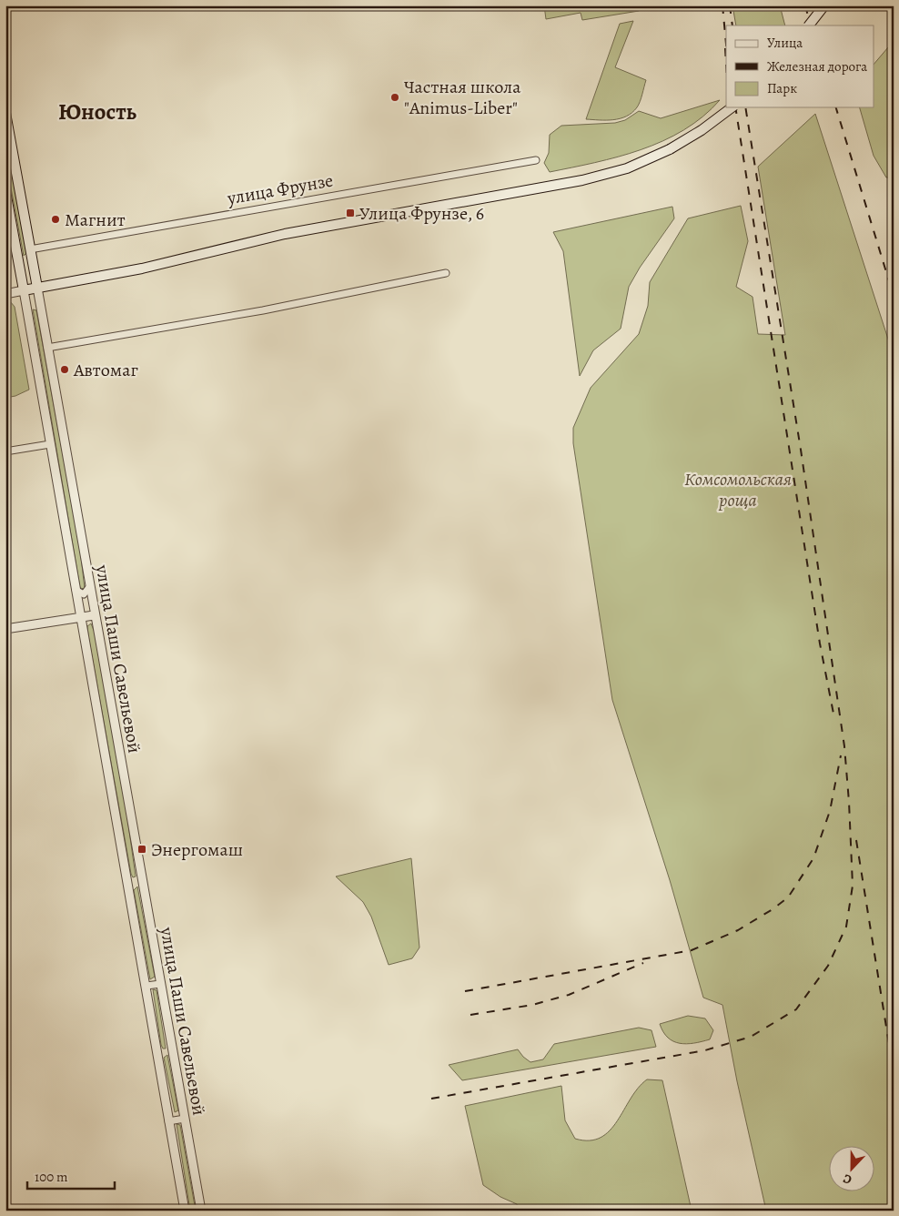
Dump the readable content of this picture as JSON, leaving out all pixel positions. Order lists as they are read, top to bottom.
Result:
{
  "streets": {
    "main road": ["улица Паши Савельевой"],
    "street": ["улица Фрунзе"]
  },
  "crossings": [
    ["улица Фрунзе", "улица Паши Савельевой"]
  ],
  "districts": ["Юность"],
  "parks": ["Комсомольская роща"],
  "places": {
    "other": ["Частная школа \"Animus-Liber\"", "Магнит", "Автомаг"],
    "transit": ["Улица Фрунзе, 6", "Энергомаш"]
  },
  "legend": ["Улица", "Железная дорога", "Парк"],
  "scale_bar": "100 m",
  "north": "bottom"
}
